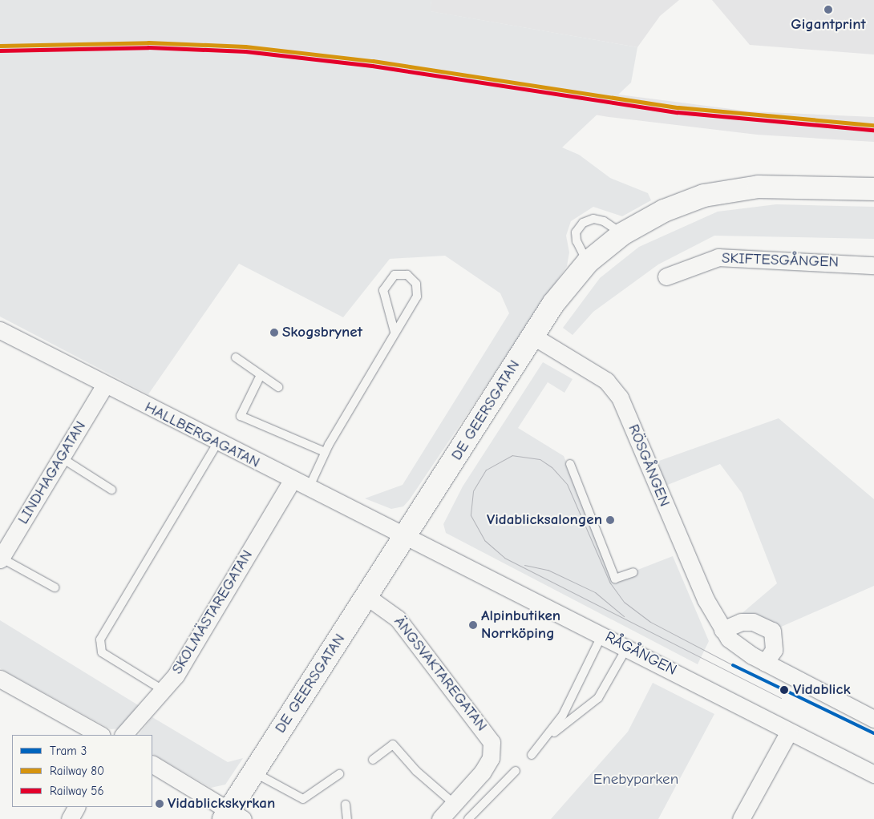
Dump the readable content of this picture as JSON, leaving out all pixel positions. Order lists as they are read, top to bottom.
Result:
{
  "streets": {
    "main road": ["DE GEERSGATAN"],
    "street": [
      "SKIFTESGÅNGEN",
      "HALLBERGAGATAN",
      "RÖSGÅNGEN",
      "LINDHAGAGATAN",
      "SKOLMÄSTAREGATAN",
      "RÅGÅNGEN",
      "ÄNGSVAKTAREGATAN"
    ]
  },
  "crossings": [
    ["DE GEERSGATAN", "HALLBERGAGATAN"],
    ["DE GEERSGATAN", "RÖSGÅNGEN"],
    ["DE GEERSGATAN", "RÅGÅNGEN"],
    ["DE GEERSGATAN", "ÄNGSVAKTAREGATAN"],
    ["HALLBERGAGATAN", "LINDHAGAGATAN"],
    ["HALLBERGAGATAN", "SKOLMÄSTAREGATAN"],
    ["HALLBERGAGATAN", "RÅGÅNGEN"]
  ],
  "parks": ["Enebyparken"],
  "places": [
    "Gigantprint",
    "Skogsbrynet",
    "Vidablicksalongen",
    "Alpinbutiken Norrköping",
    "Vidablick",
    "Vidablickskyrkan"
  ],
  "lines": ["rail line 80", "rail line 56", "tram line 3"],
  "legend": ["Tram 3", "Railway 80", "Railway 56"]
}
